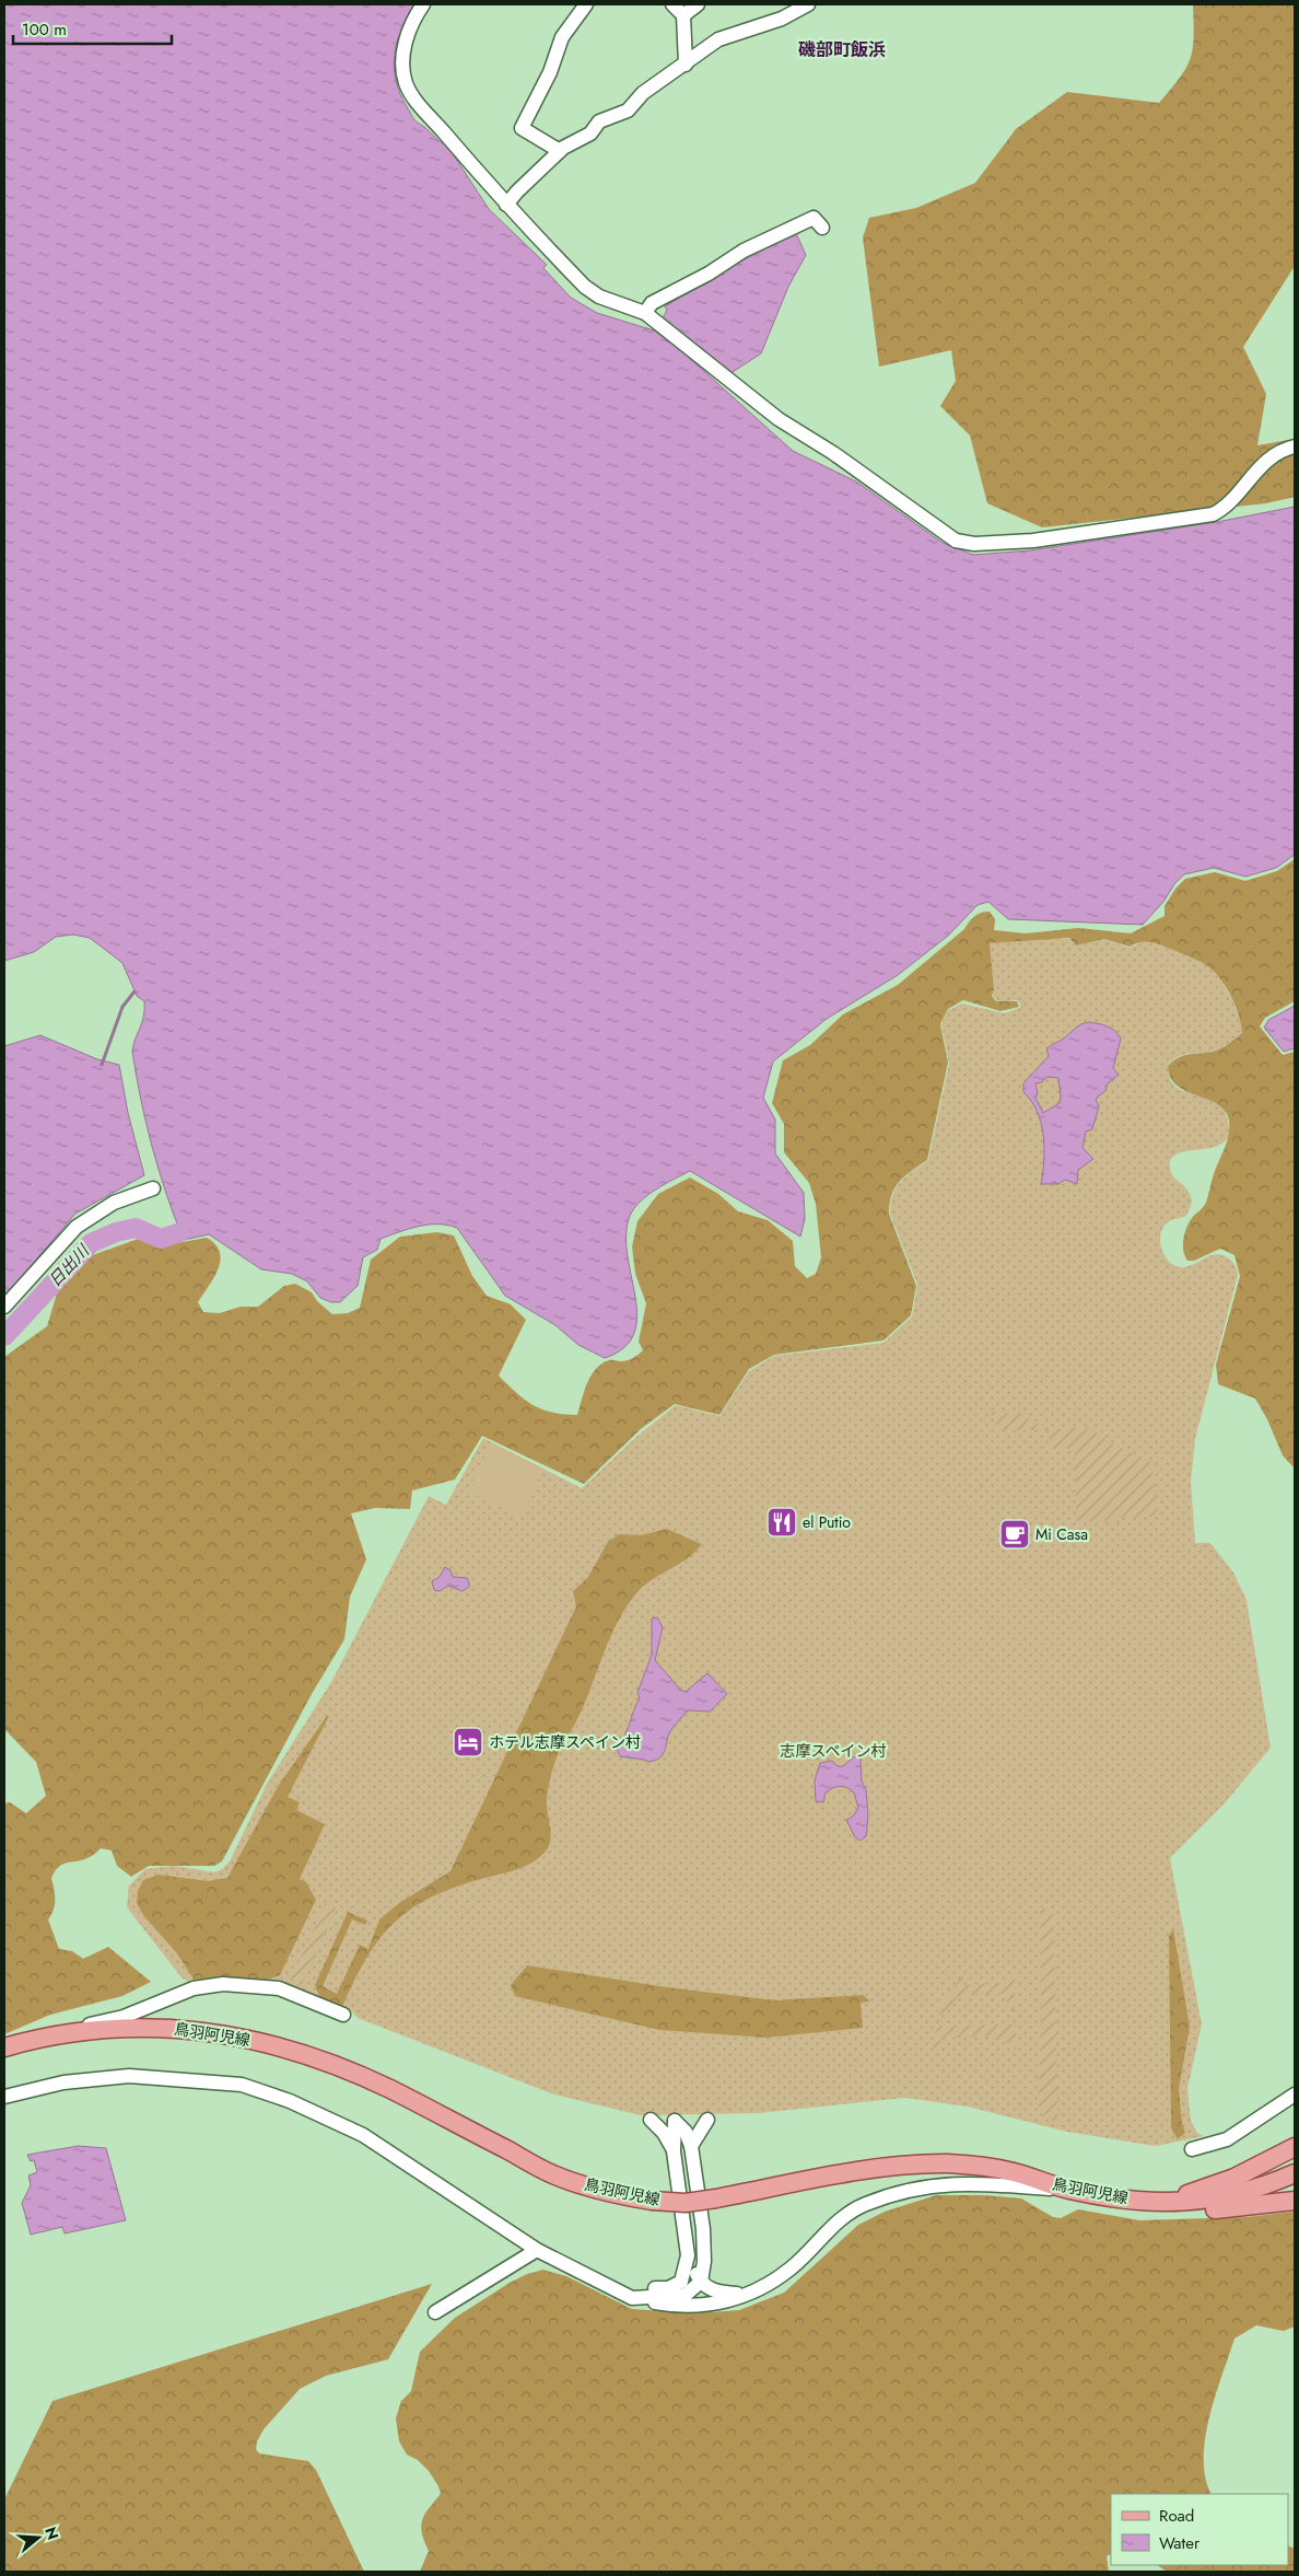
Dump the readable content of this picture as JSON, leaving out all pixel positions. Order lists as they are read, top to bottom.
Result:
{
  "streets": {
    "main road": ["鳥羽阿児線"]
  },
  "districts": ["磯部町飯浜"],
  "water": ["日出川"],
  "parks": ["志摩スペイン村"],
  "places": {
    "restaurant": ["el Putio"],
    "cafe": ["Mi Casa"],
    "hotel": ["ホテル志摩スペイン村"]
  },
  "legend": ["Road", "Water"],
  "scale_bar": "100 m",
  "north": "right"
}
